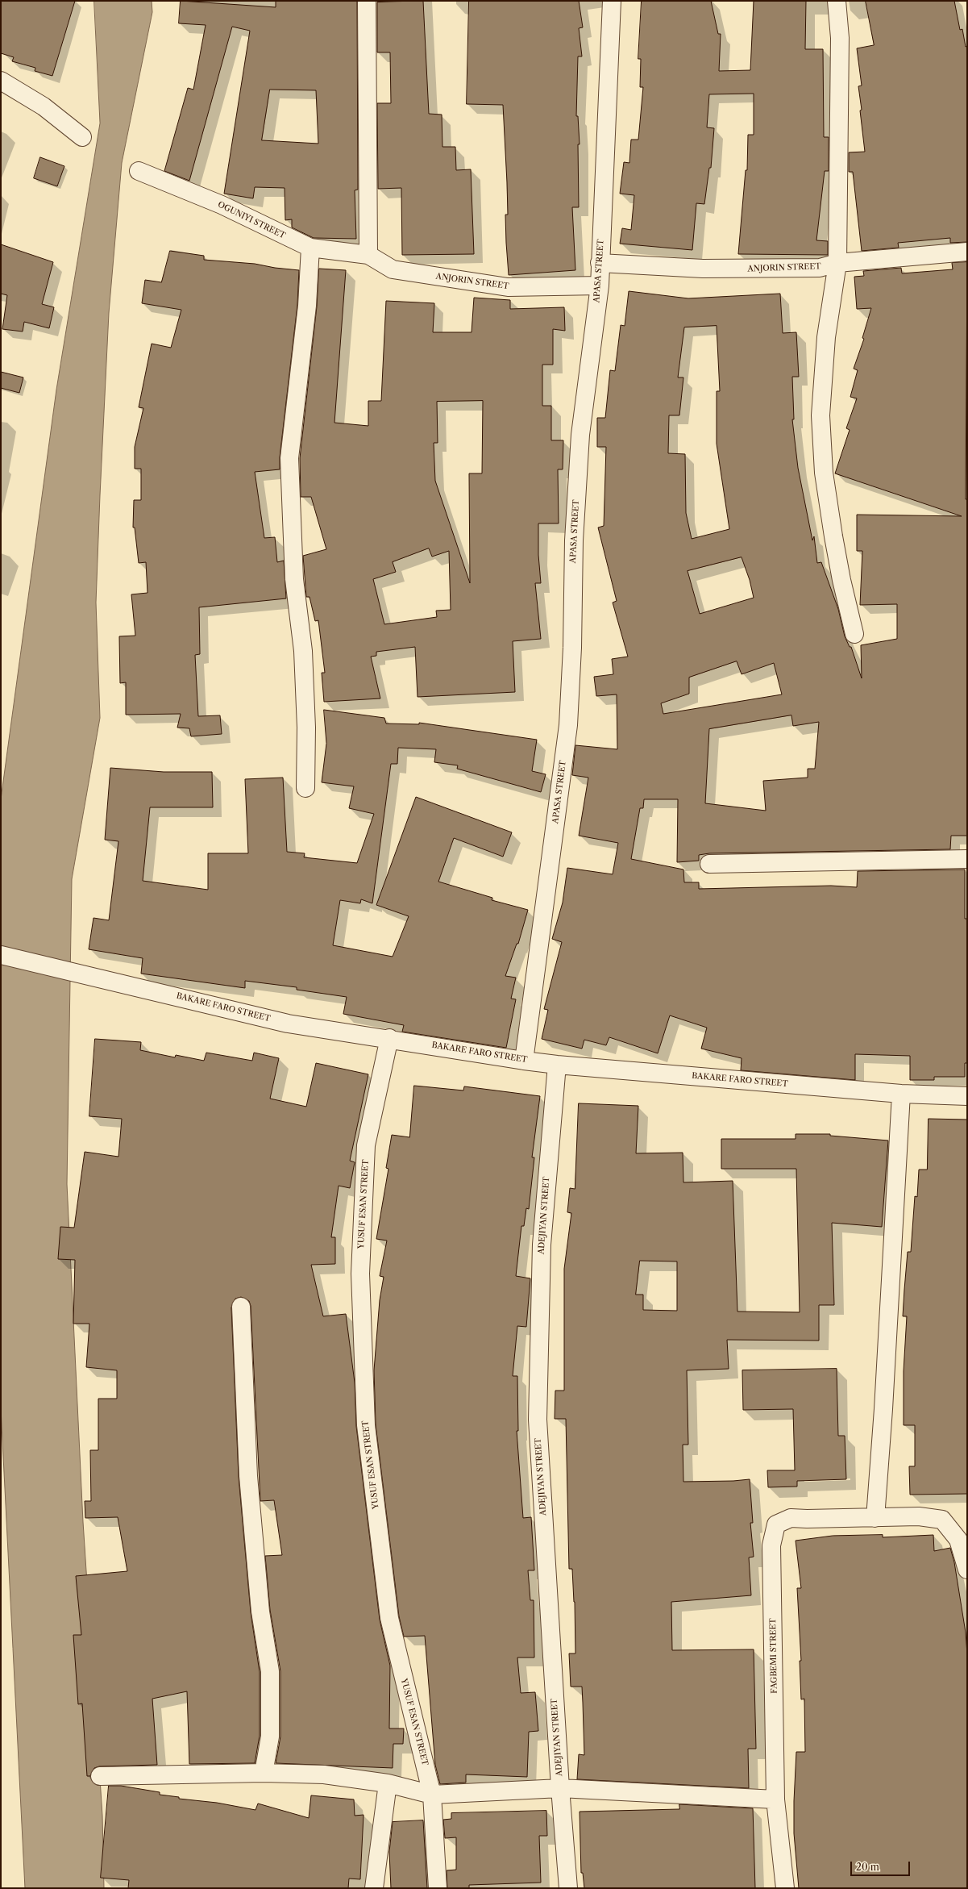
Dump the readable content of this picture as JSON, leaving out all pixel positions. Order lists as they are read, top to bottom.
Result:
{
  "streets": {
    "street": [
      "OGUNIYI STREET",
      "ANJORIN STREET",
      "APASA STREET",
      "BAKARE FARO STREET",
      "YUSUF ESAN STREET",
      "ADEJIYAN STREET",
      "FAGBEMI STREET"
    ]
  },
  "crossings": [
    ["OGUNIYI STREET", "ANJORIN STREET"],
    ["ANJORIN STREET", "APASA STREET"],
    ["APASA STREET", "BAKARE FARO STREET"],
    ["BAKARE FARO STREET", "YUSUF ESAN STREET"],
    ["BAKARE FARO STREET", "ADEJIYAN STREET"]
  ],
  "scale_bar": "20 m"
}
